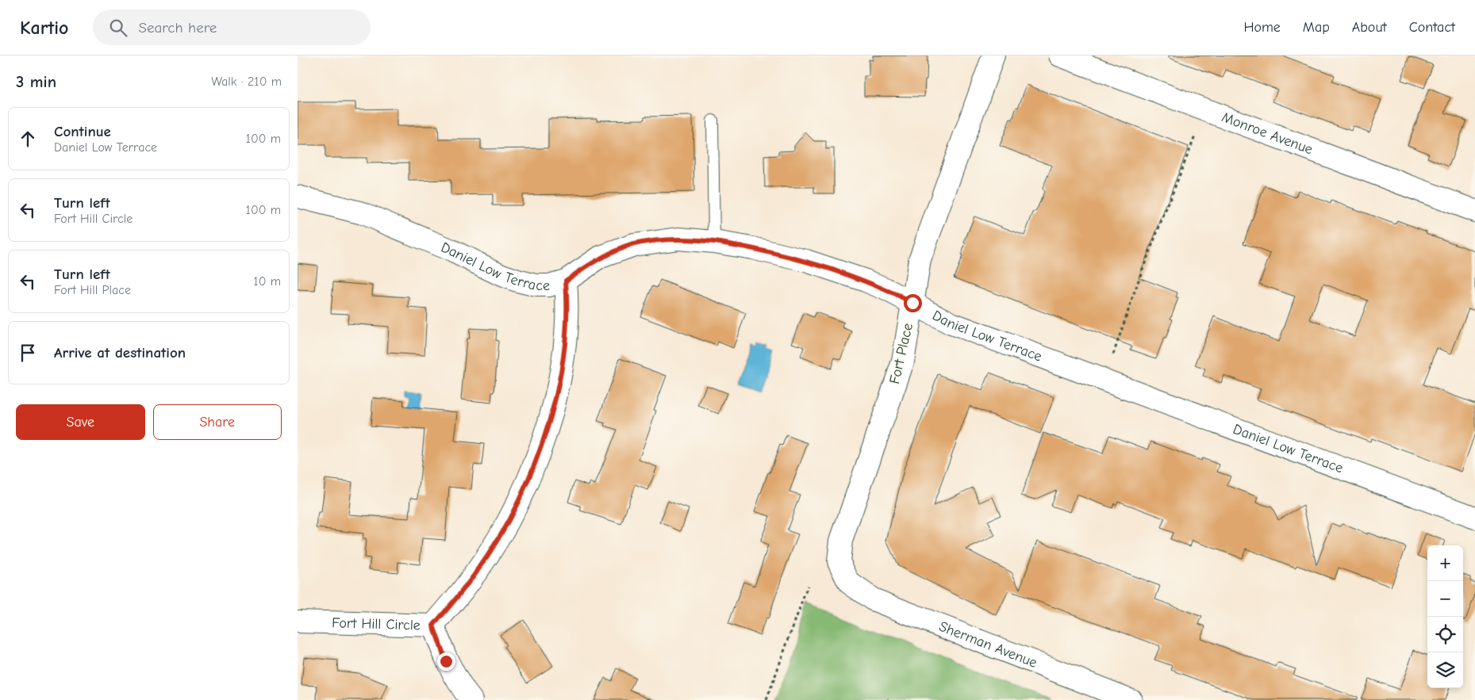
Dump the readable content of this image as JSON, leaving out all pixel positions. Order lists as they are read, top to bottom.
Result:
{
  "streets": {
    "street": [
      "Monroe Avenue",
      "Daniel Low Terrace",
      "Fort Place",
      "Fort Hill Circle",
      "Sherman Avenue"
    ]
  },
  "crossings": [
    ["Daniel Low Terrace", "Fort Place"],
    ["Daniel Low Terrace", "Fort Hill Circle"],
    ["Fort Place", "Sherman Avenue"]
  ],
  "page": {
    "header": "Kartio",
    "search": "Search here",
    "nav": [
      "Home",
      "Map",
      "About",
      "Contact"
    ],
    "heading": ["3 min", "Walk · 210 m"],
    "list": [
      ["Continue", "Daniel Low Terrace", "100 m"],
      ["Turn left", "Fort Hill Circle", "100 m"],
      ["Turn left", "Fort Hill Place", "10 m"],
      "Arrive at destination"
    ],
    "buttons": ["Save", "Share"],
    "map_buttons": ["+", "−"]
  }
}
